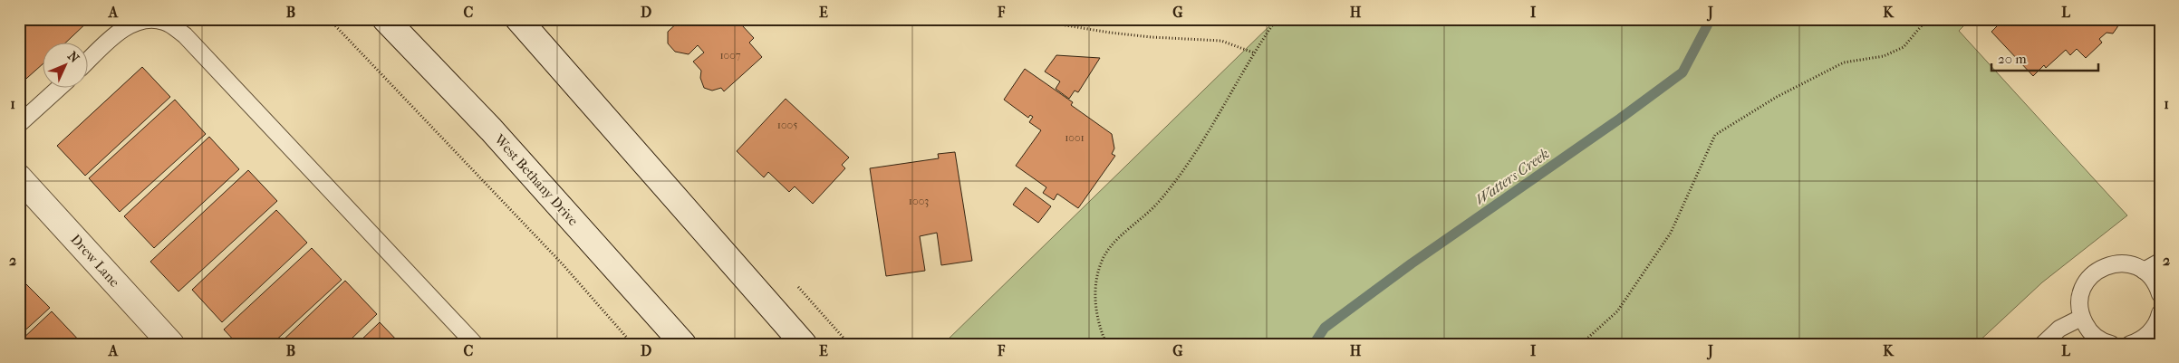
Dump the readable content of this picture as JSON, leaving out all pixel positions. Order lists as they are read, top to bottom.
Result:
{
  "streets": {
    "main road": ["West Bethany Drive", "Drew Lane"]
  },
  "water": ["Watters Creek"],
  "house_numbers": [
    "1007",
    "1005",
    "1001",
    "1003"
  ],
  "scale_bar": "20 m",
  "north": "top right",
  "grid": {
    "columns": [
      "A",
      "B",
      "C",
      "D",
      "E",
      "F",
      "G",
      "H",
      "I",
      "J",
      "K",
      "L"
    ],
    "rows": ["1", "2"]
  }
}
